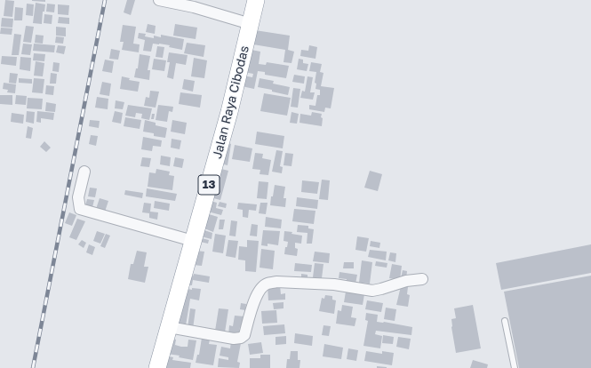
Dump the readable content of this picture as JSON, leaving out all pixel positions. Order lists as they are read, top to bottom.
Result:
{
  "streets": {
    "highway": ["Jalan Raya Cibodas", "13"]
  }
}
